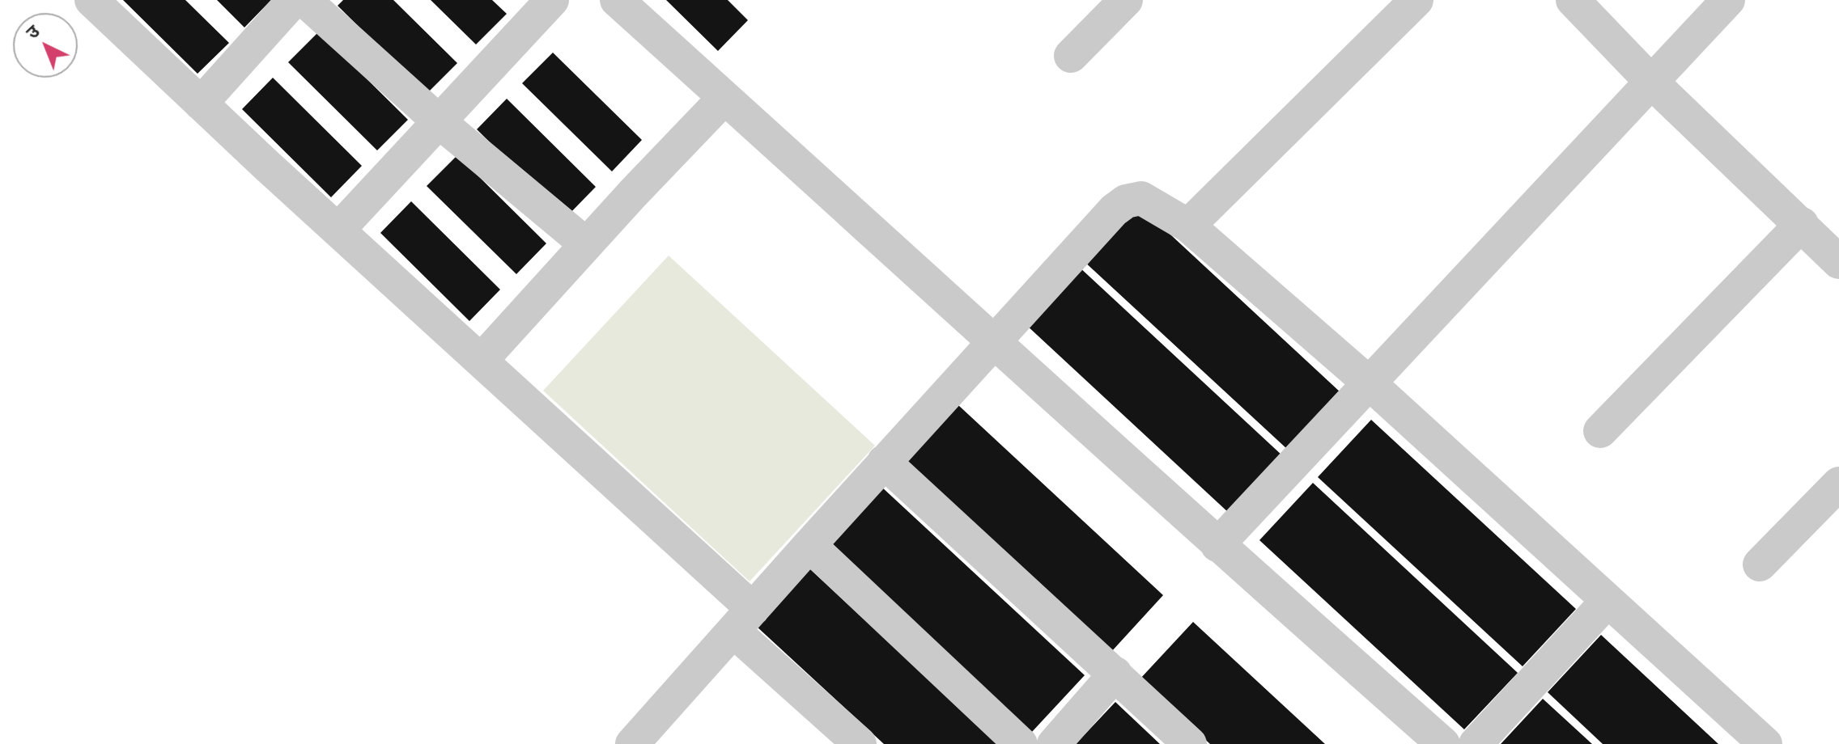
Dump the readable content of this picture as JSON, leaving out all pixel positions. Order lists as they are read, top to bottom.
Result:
{
  "north": "top left"
}
